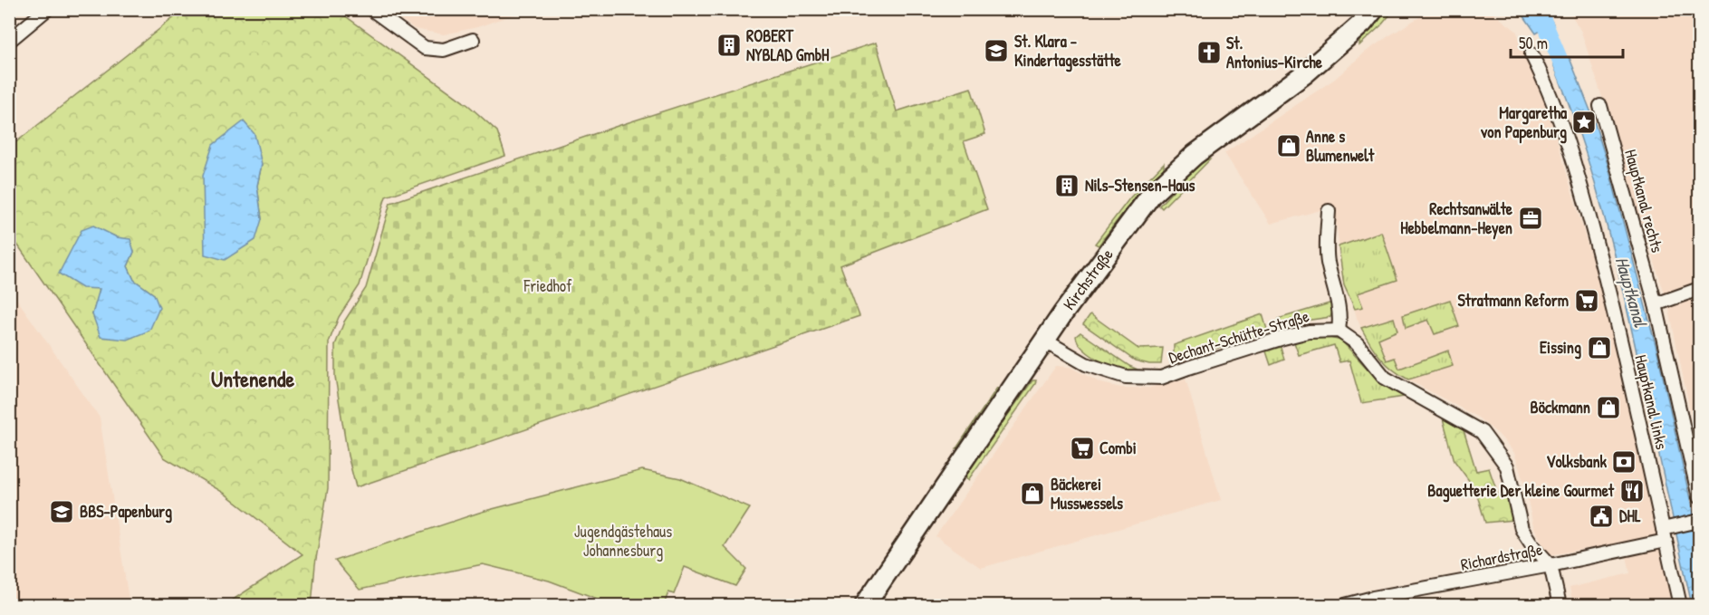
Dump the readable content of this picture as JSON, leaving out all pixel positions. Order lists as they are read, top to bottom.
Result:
{
  "streets": {
    "main road": ["Kirchstraße"],
    "street": [
      "Hauptkanal rechts",
      "Dechant-Schütte-Straße",
      "Hauptkanal links",
      "Richardstraße"
    ]
  },
  "crossings": [
    ["Kirchstraße", "Dechant-Schütte-Straße"],
    ["Hauptkanal links", "Richardstraße"]
  ],
  "districts": ["Untenende"],
  "water": ["Hauptkanal"],
  "parks": ["Friedhof", "Jugendgästehaus Johannesburg"],
  "places": {
    "building": ["ROBERT NYBLAD GmbH", "Nils-Stensen-Haus"],
    "school or university": ["St. Klara - Kindertagesstätte", "BBS-Papenburg"],
    "church": ["St. Antonius-Kirche"],
    "place": ["Margaretha von Papenburg"],
    "shop": [
      "Anne s Blumenwelt",
      "Eissing",
      "Böckmann",
      "Bäckerei Musswessels"
    ],
    "office": ["Rechtsanwälte Hebbelmann-Heyen"],
    "supermarket": ["Stratmann Reform", "Combi"],
    "bank": ["Volksbank"],
    "restaurant": ["Baguetterie Der kleine Gourmet"],
    "public building": ["DHL"]
  },
  "scale_bar": "50 m"
}
